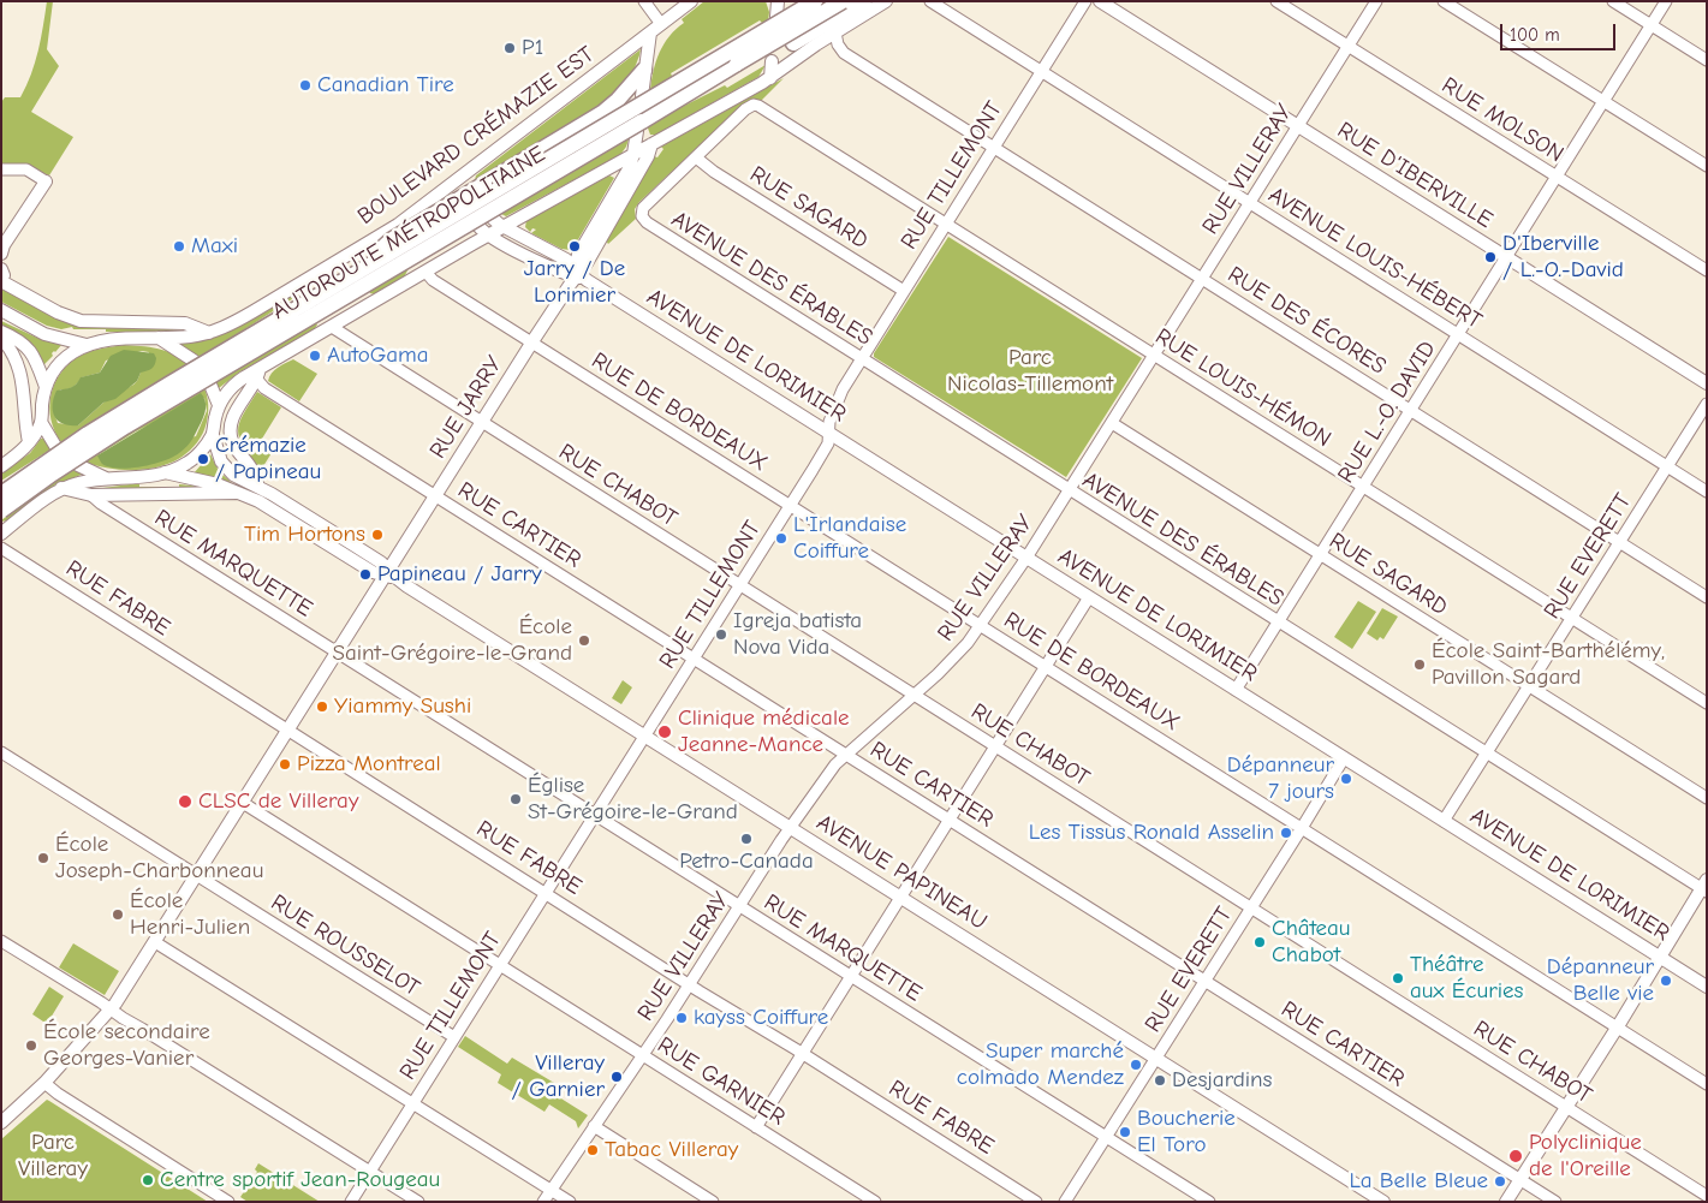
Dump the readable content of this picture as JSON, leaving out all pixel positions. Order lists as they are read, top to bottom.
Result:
{
  "streets": {
    "highway": ["AUTOROUTE MÉTROPOLITAINE"],
    "main road": [
      "BOULEVARD CRÉMAZIE EST",
      "RUE D'IBERVILLE",
      "AVENUE DE LORIMIER",
      "RUE JARRY",
      "AVENUE PAPINEAU"
    ],
    "street": [
      "RUE MOLSON",
      "RUE VILLERAY",
      "RUE TILLEMONT",
      "RUE SAGARD",
      "AVENUE LOUIS-HÉBERT",
      "AVENUE DES ÉRABLES",
      "RUE DES ÉCORES",
      "RUE LOUIS-HÉMON",
      "RUE DE BORDEAUX",
      "RUE L.-O. DAVID",
      "RUE CHABOT",
      "RUE CARTIER",
      "RUE EVERETT",
      "RUE MARQUETTE",
      "RUE FABRE",
      "RUE ROUSSELOT",
      "RUE GARNIER"
    ]
  },
  "crossings": [
    ["RUE MOLSON", "RUE VILLERAY"],
    ["RUE MOLSON", "RUE L.-O. DAVID"],
    ["RUE VILLERAY", "RUE D'IBERVILLE"],
    ["RUE VILLERAY", "RUE SAGARD"],
    ["RUE VILLERAY", "AVENUE LOUIS-HÉBERT"],
    ["RUE VILLERAY", "AVENUE DES ÉRABLES"],
    ["RUE VILLERAY", "RUE DES ÉCORES"],
    ["RUE VILLERAY", "AVENUE DE LORIMIER"],
    ["RUE VILLERAY", "RUE LOUIS-HÉMON"],
    ["RUE VILLERAY", "RUE DE BORDEAUX"],
    ["RUE VILLERAY", "RUE CHABOT"],
    ["RUE VILLERAY", "RUE CARTIER"],
    ["RUE VILLERAY", "RUE MARQUETTE"],
    ["RUE VILLERAY", "RUE FABRE"],
    ["RUE VILLERAY", "AVENUE PAPINEAU"],
    ["RUE VILLERAY", "RUE GARNIER"],
    ["RUE TILLEMONT", "RUE SAGARD"],
    ["RUE TILLEMONT", "AVENUE LOUIS-HÉBERT"],
    ["RUE TILLEMONT", "AVENUE DES ÉRABLES"],
    ["RUE TILLEMONT", "RUE DES ÉCORES"],
    ["RUE TILLEMONT", "AVENUE DE LORIMIER"],
    ["RUE TILLEMONT", "RUE LOUIS-HÉMON"],
    ["RUE TILLEMONT", "RUE DE BORDEAUX"],
    ["RUE TILLEMONT", "RUE CHABOT"],
    ["RUE TILLEMONT", "RUE CARTIER"],
    ["RUE TILLEMONT", "RUE MARQUETTE"],
    ["RUE TILLEMONT", "RUE FABRE"],
    ["RUE TILLEMONT", "AVENUE PAPINEAU"],
    ["RUE TILLEMONT", "RUE ROUSSELOT"],
    ["RUE TILLEMONT", "RUE GARNIER"],
    ["RUE D'IBERVILLE", "RUE L.-O. DAVID"],
    ["RUE SAGARD", "AVENUE DES ÉRABLES"],
    ["RUE SAGARD", "RUE LOUIS-HÉMON"],
    ["RUE SAGARD", "RUE L.-O. DAVID"],
    ["RUE SAGARD", "RUE EVERETT"],
    ["AVENUE LOUIS-HÉBERT", "RUE L.-O. DAVID"],
    ["AVENUE LOUIS-HÉBERT", "RUE EVERETT"],
    ["AVENUE DES ÉRABLES", "RUE LOUIS-HÉMON"],
    ["AVENUE DES ÉRABLES", "RUE L.-O. DAVID"],
    ["AVENUE DES ÉRABLES", "RUE EVERETT"],
    ["RUE DES ÉCORES", "RUE L.-O. DAVID"],
    ["RUE DES ÉCORES", "RUE EVERETT"],
    ["AVENUE DE LORIMIER", "RUE JARRY"],
    ["AVENUE DE LORIMIER", "RUE L.-O. DAVID"],
    ["AVENUE DE LORIMIER", "RUE EVERETT"],
    ["RUE LOUIS-HÉMON", "RUE L.-O. DAVID"],
    ["RUE LOUIS-HÉMON", "RUE EVERETT"],
    ["RUE JARRY", "RUE DE BORDEAUX"],
    ["RUE JARRY", "RUE CHABOT"],
    ["RUE JARRY", "RUE CARTIER"],
    ["RUE JARRY", "RUE MARQUETTE"],
    ["RUE JARRY", "RUE FABRE"],
    ["RUE JARRY", "AVENUE PAPINEAU"],
    ["RUE JARRY", "RUE ROUSSELOT"],
    ["RUE JARRY", "RUE GARNIER"],
    ["RUE DE BORDEAUX", "RUE EVERETT"],
    ["RUE CHABOT", "RUE EVERETT"],
    ["RUE CARTIER", "RUE EVERETT"],
    ["RUE EVERETT", "RUE MARQUETTE"],
    ["RUE EVERETT", "AVENUE PAPINEAU"]
  ],
  "parks": ["Parc Nicolas-Tillemont", "Parc Villeray"],
  "places": [
    "P1",
    "Canadian Tire",
    "Maxi",
    "Jarry / De Lorimier",
    "D'Iberville / L.-O.-David",
    "AutoGama",
    "Crémazie / Papineau",
    "Tim Hortons",
    "L'Irlandaise Coiffure",
    "Papineau / Jarry",
    "Igreja batista Nova Vida",
    "École Saint-Grégoire-le-Grand",
    "École Saint-Barthélémy, Pavillon Sagard",
    "Yiammy Sushi",
    "Clinique médicale Jeanne-Mance",
    "Pizza Montreal",
    "Dépanneur 7 jours",
    "Église St-Grégoire-le-Grand",
    "CLSC de Villeray",
    "Les Tissus Ronald Asselin",
    "Petro-Canada",
    "École Joseph-Charbonneau",
    "École Henri-Julien",
    "Château Chabot",
    "Théâtre aux Écuries",
    "Dépanneur Belle vie",
    "kayss Coiffure",
    "École secondaire Georges-Vanier",
    "Super marché colmado Mendez",
    "Villeray / Garnier",
    "Desjardins",
    "Boucherie El Toro",
    "Tabac Villeray",
    "Polyclinique de l'Oreille",
    "Centre sportif Jean-Rougeau",
    "La Belle Bleue"
  ],
  "scale_bar": "100 m"
}
